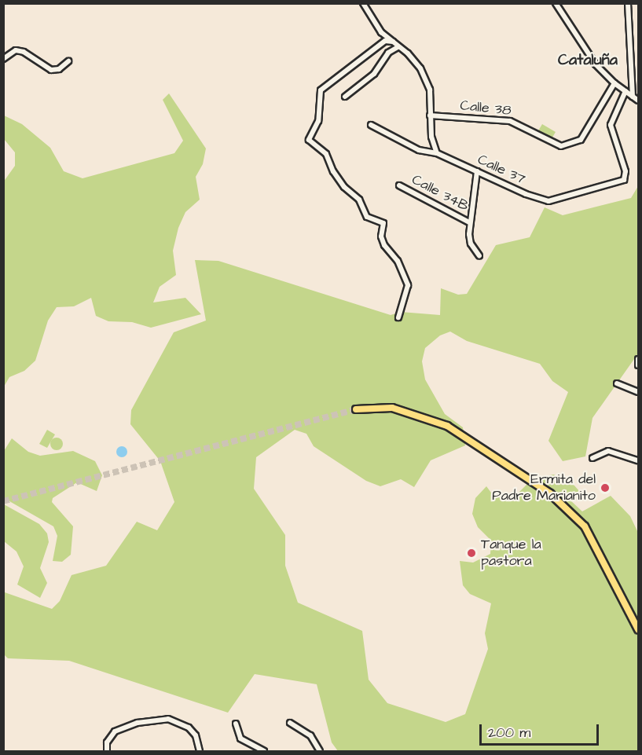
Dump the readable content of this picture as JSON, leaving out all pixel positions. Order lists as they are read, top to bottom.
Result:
{
  "streets": {
    "street": ["Calle 38", "Calle 37", "Calle 34B"]
  },
  "districts": ["Cataluña"],
  "places": ["Ermita del Padre Marianito", "Tanque la pastora"],
  "scale_bar": "200 m"
}
